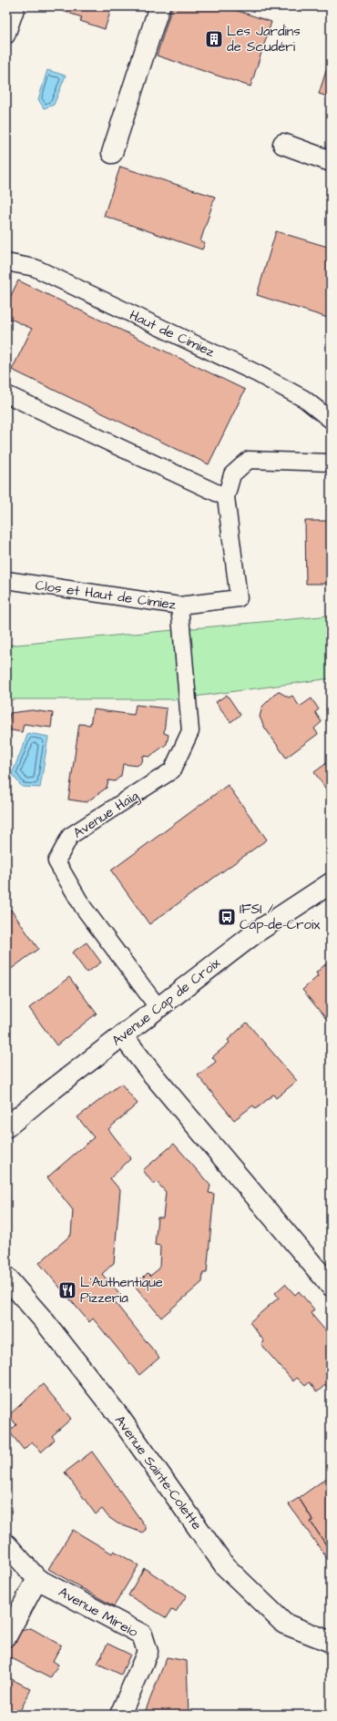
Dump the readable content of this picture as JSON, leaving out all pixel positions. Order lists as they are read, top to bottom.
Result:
{
  "streets": {
    "street": ["Avenue Cap de Croix", "Avenue Sainte-Colette", "Avenue Mireio"],
    "lane": ["Haut de Cimiez", "Clos et Haut de Cimiez", "Avenue Haig"]
  },
  "crossings": [
    ["Clos et Haut de Cimiez", "Avenue Haig"],
    ["Avenue Haig", "Avenue Cap de Croix"]
  ],
  "places": {
    "building": ["Les Jardins de Scudéri"],
    "bus stop": ["IFSI / Cap-de-Croix"],
    "restaurant": ["L'Authentique Pizzeria"]
  }
}
